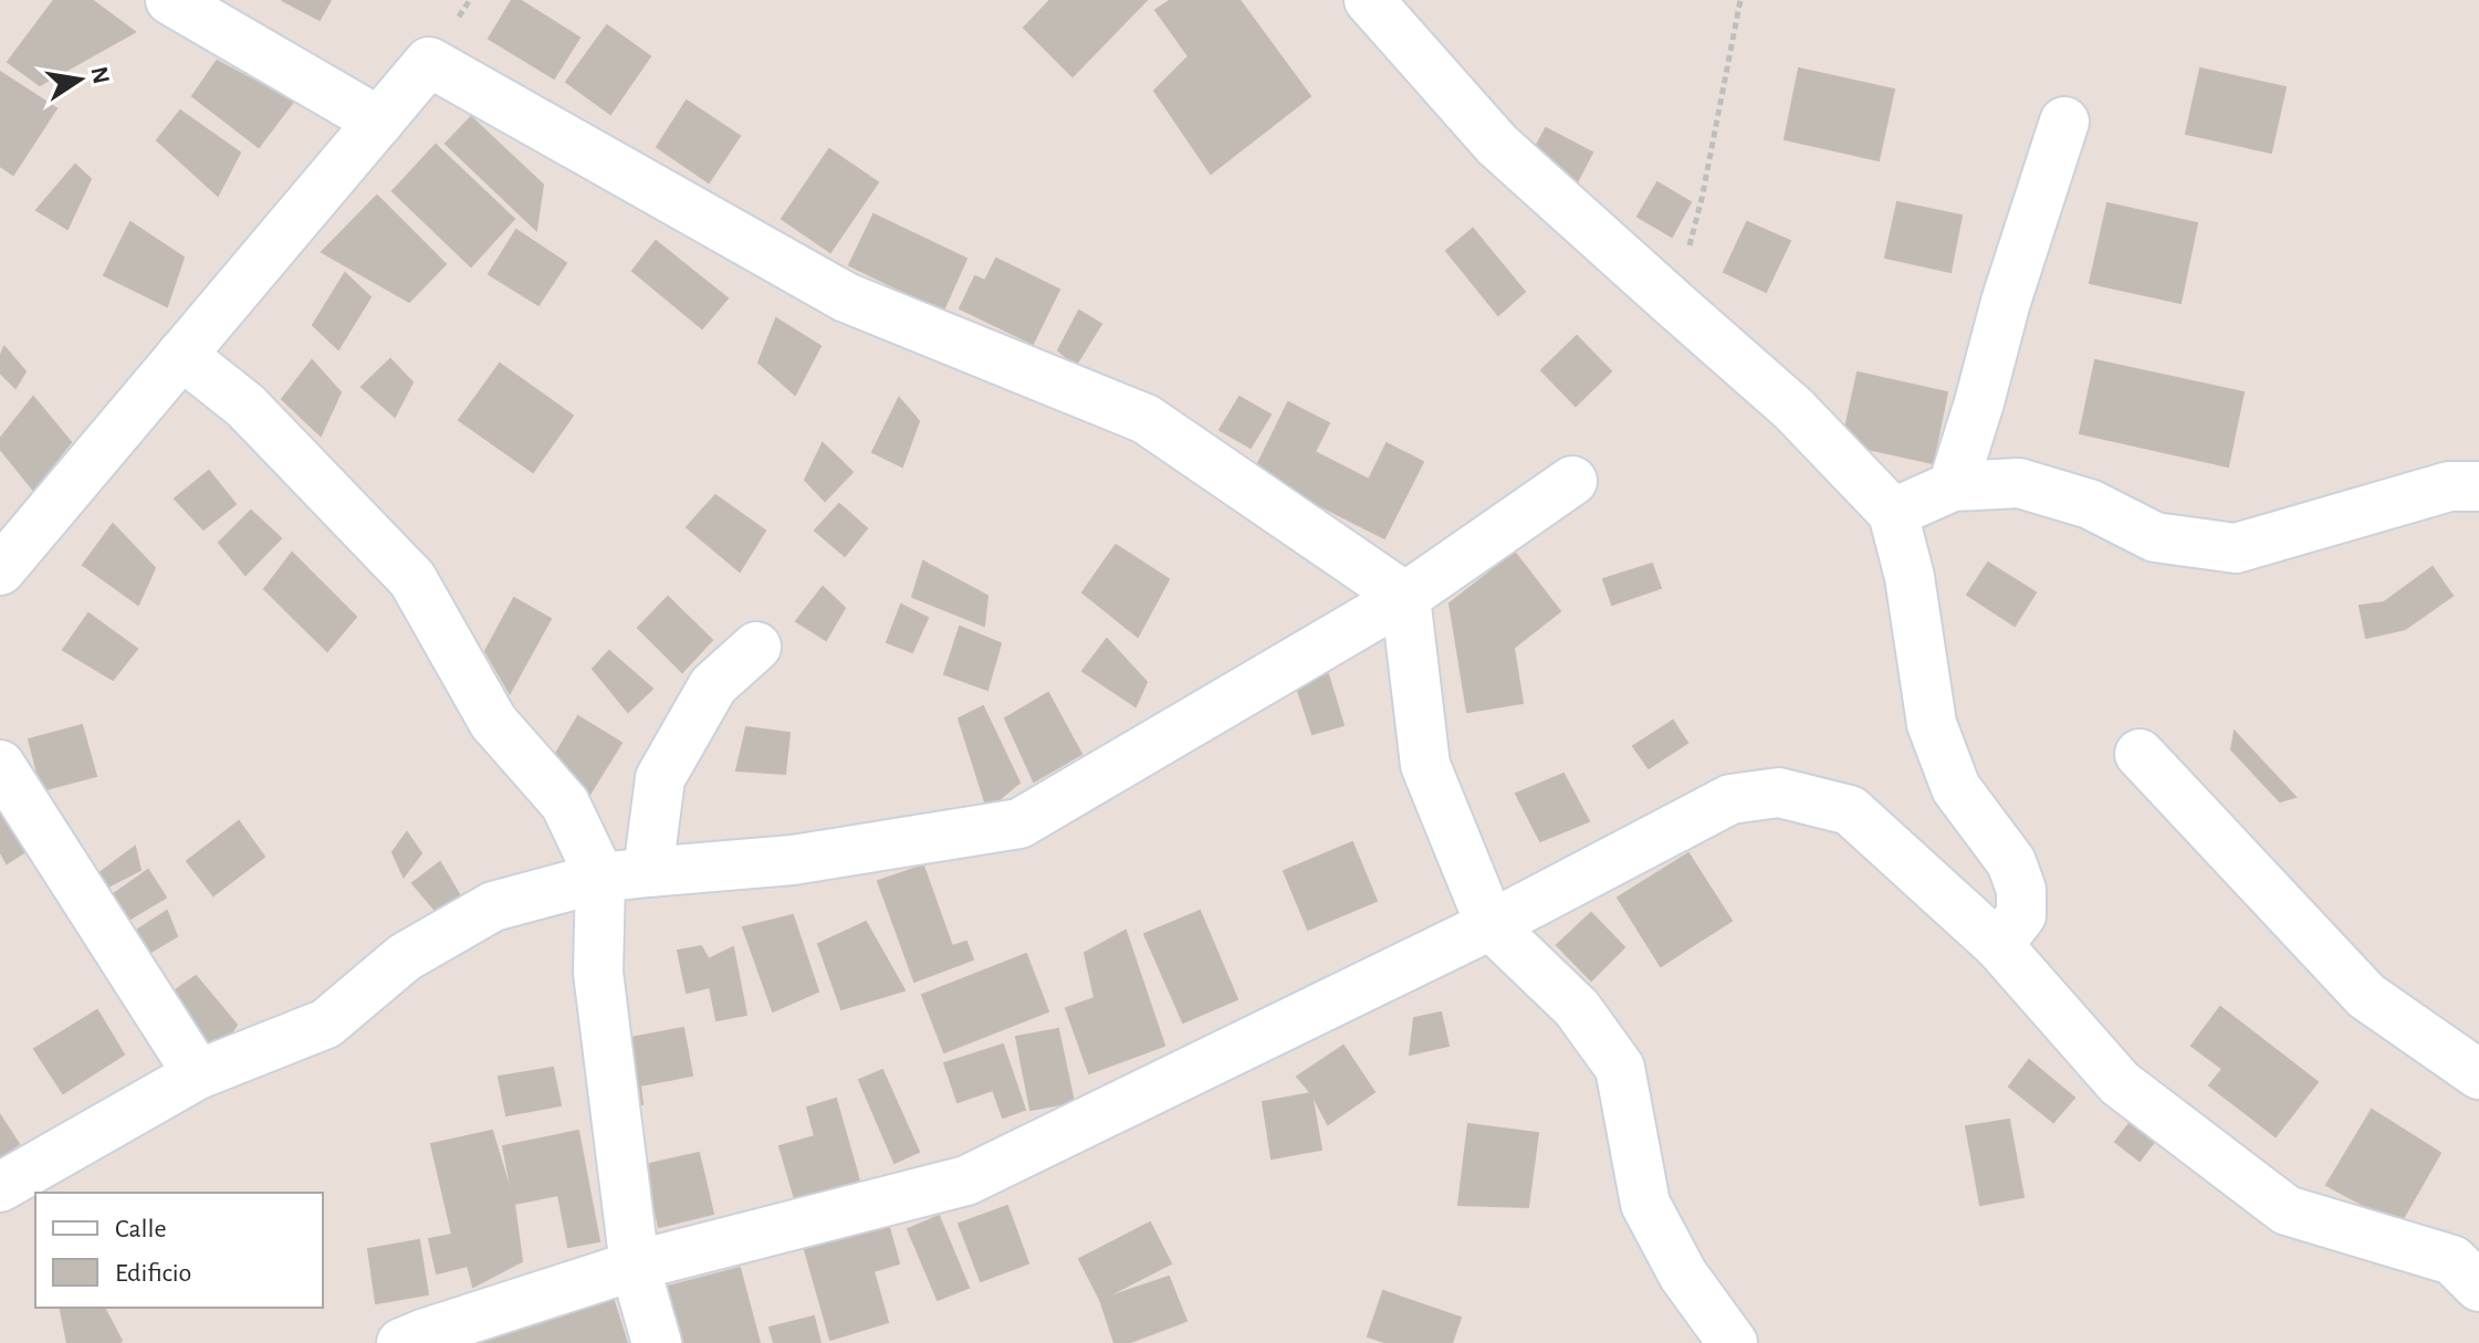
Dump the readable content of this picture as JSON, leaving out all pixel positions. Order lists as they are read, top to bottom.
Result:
{
  "legend": ["Calle", "Edificio"],
  "north": "right"
}
